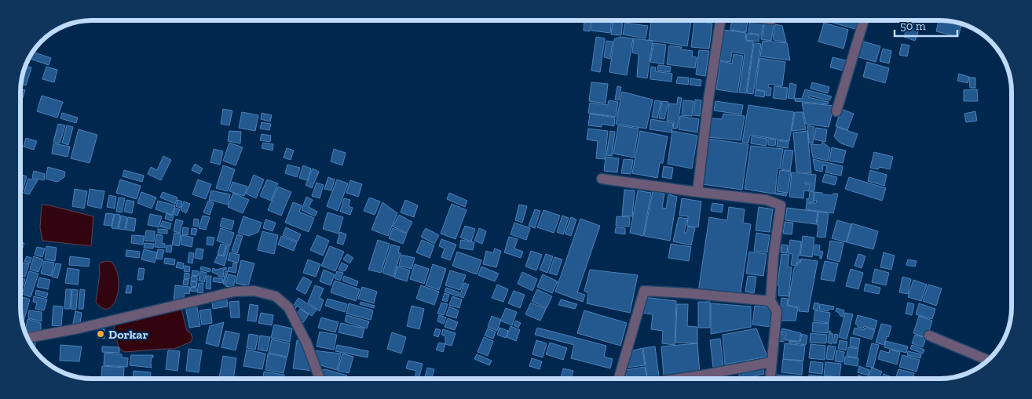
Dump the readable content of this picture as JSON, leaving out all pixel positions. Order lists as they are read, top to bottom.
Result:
{
  "places": ["Dorkar"],
  "scale_bar": "50 m"
}
